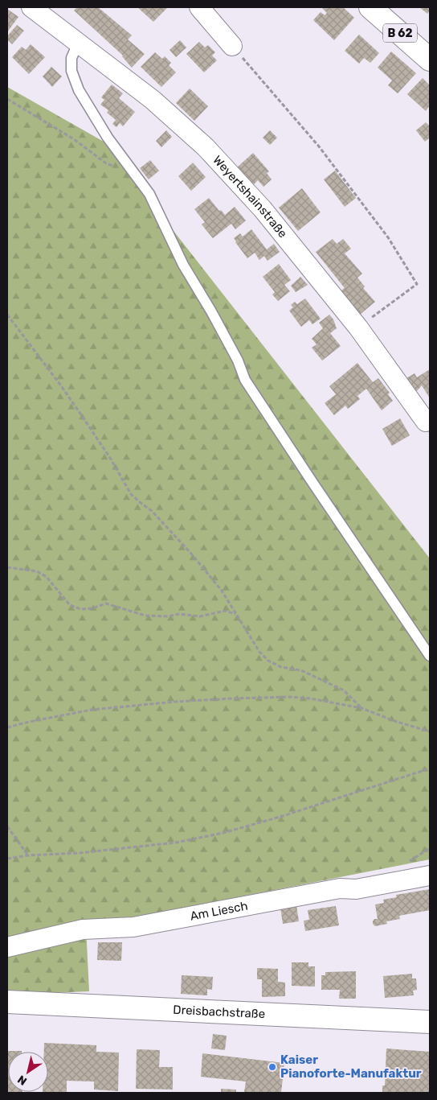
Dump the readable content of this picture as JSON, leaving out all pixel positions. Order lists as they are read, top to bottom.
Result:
{
  "streets": {
    "main road": ["B 62", "Dreisbachstraße"],
    "street": ["Weyertshainstraße", "Am Liesch"]
  },
  "places": ["Kaiser Pianoforte-Manufaktur"],
  "north": "bottom left"
}
